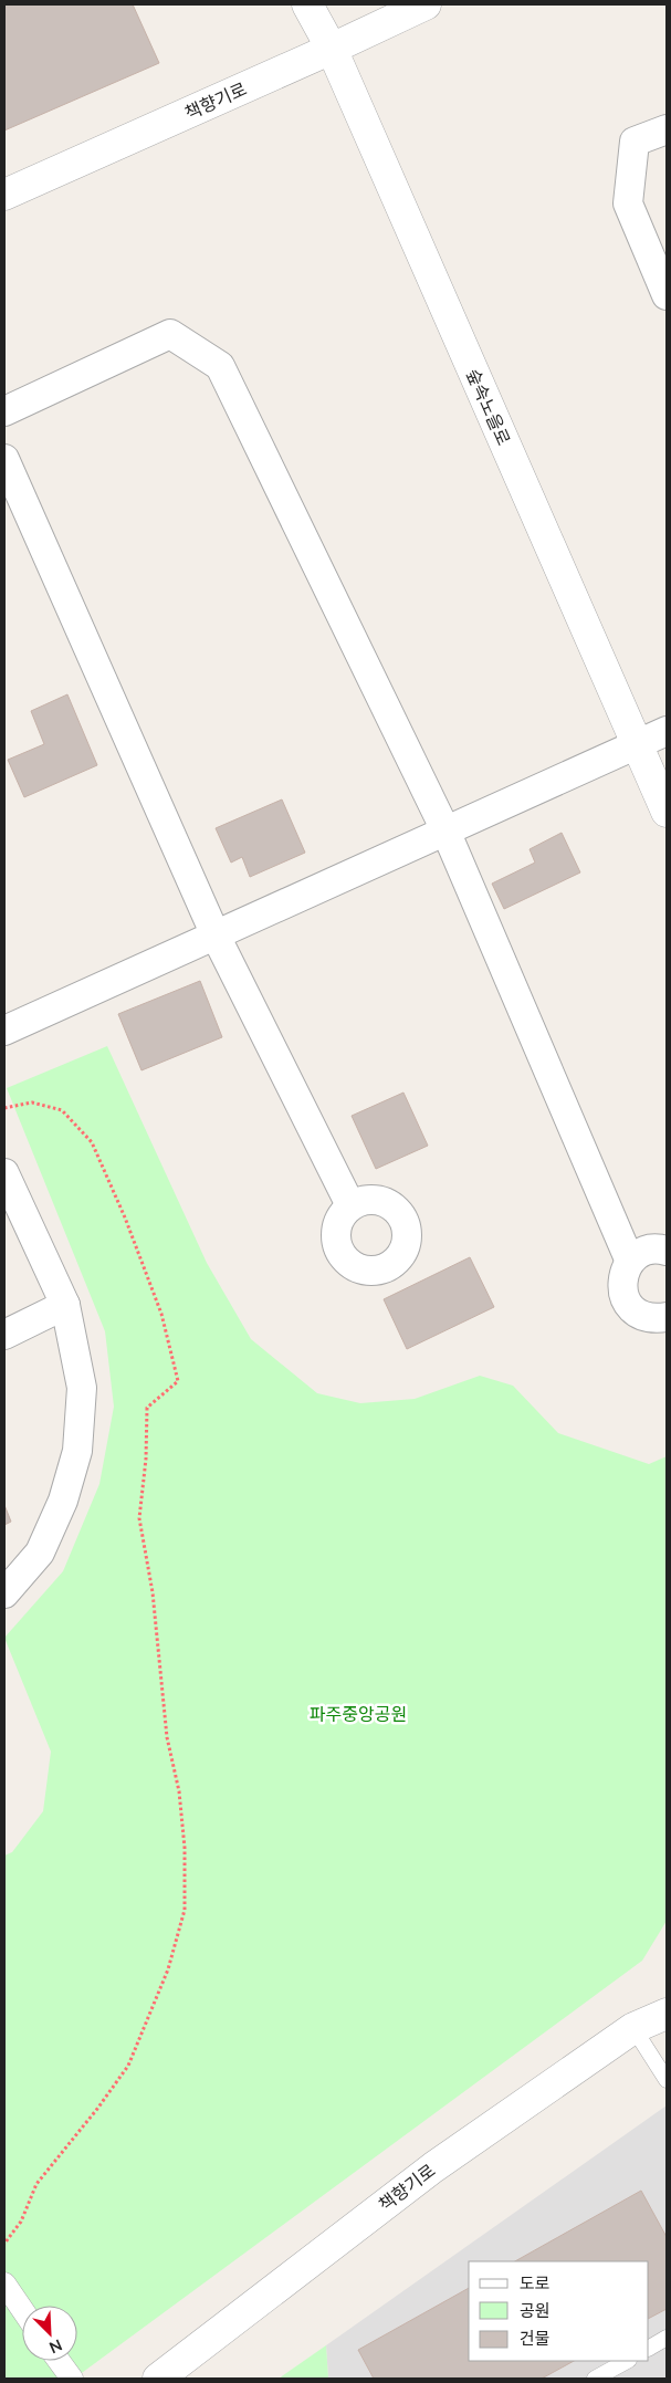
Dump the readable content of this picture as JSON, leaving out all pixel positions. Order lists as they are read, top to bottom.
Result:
{
  "streets": {
    "street": ["책향기로", "숲속노을로"]
  },
  "crossings": [
    ["책향기로", "숲속노을로"]
  ],
  "parks": ["파주중앙공원"],
  "legend": ["도로", "공원", "건물"],
  "north": "bottom right"
}
